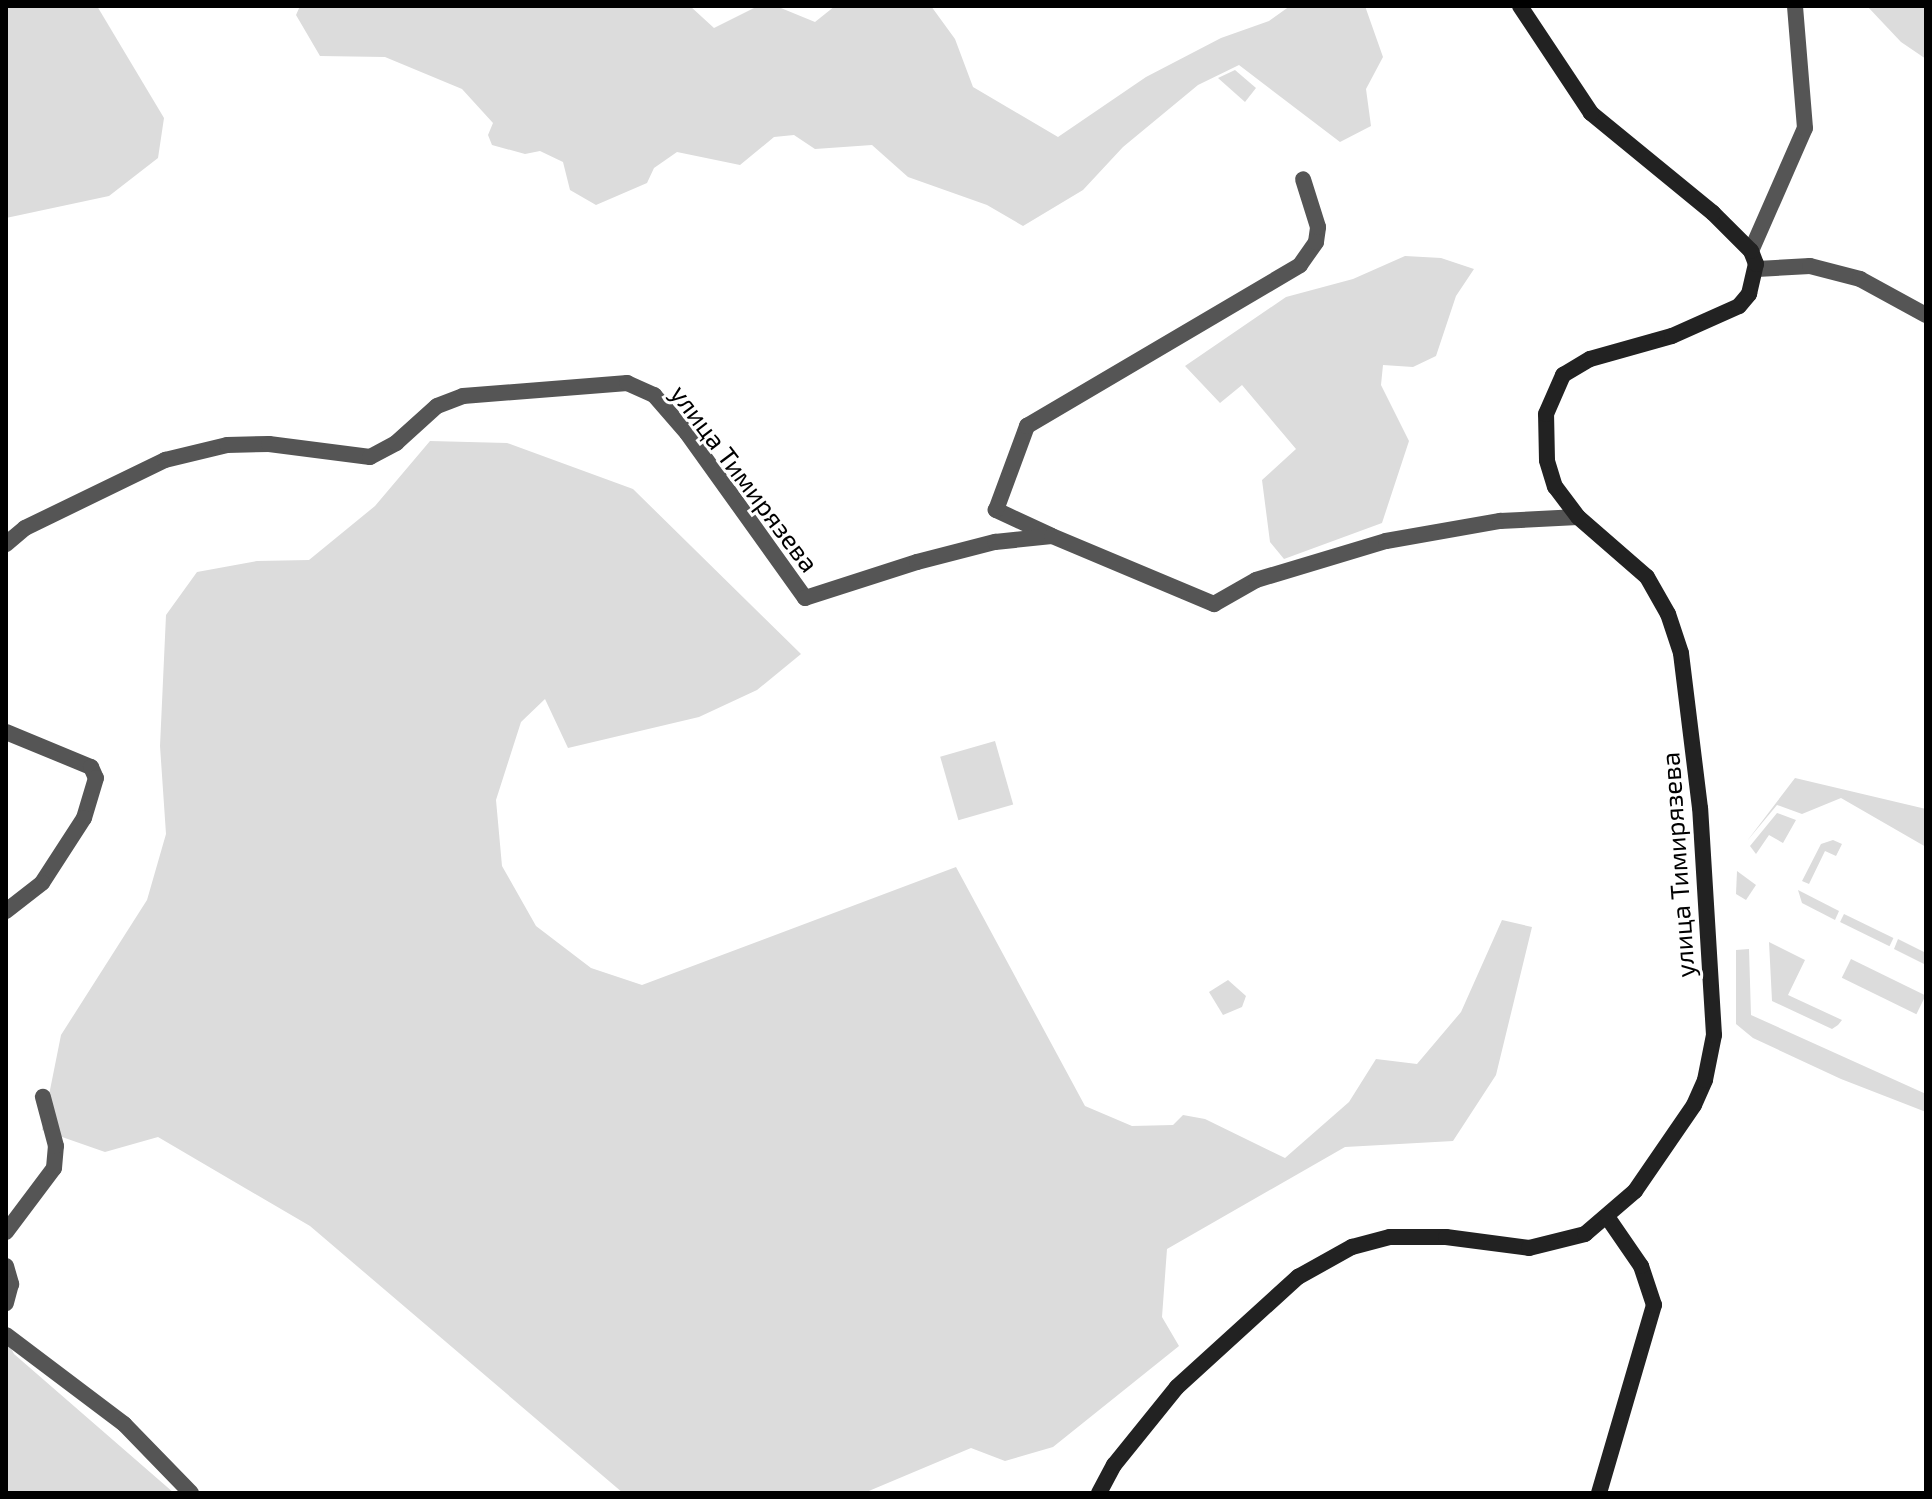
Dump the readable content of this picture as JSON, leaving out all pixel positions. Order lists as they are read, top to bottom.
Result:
{
  "streets": {
    "street": ["улица Тимирязева"]
  }
}
